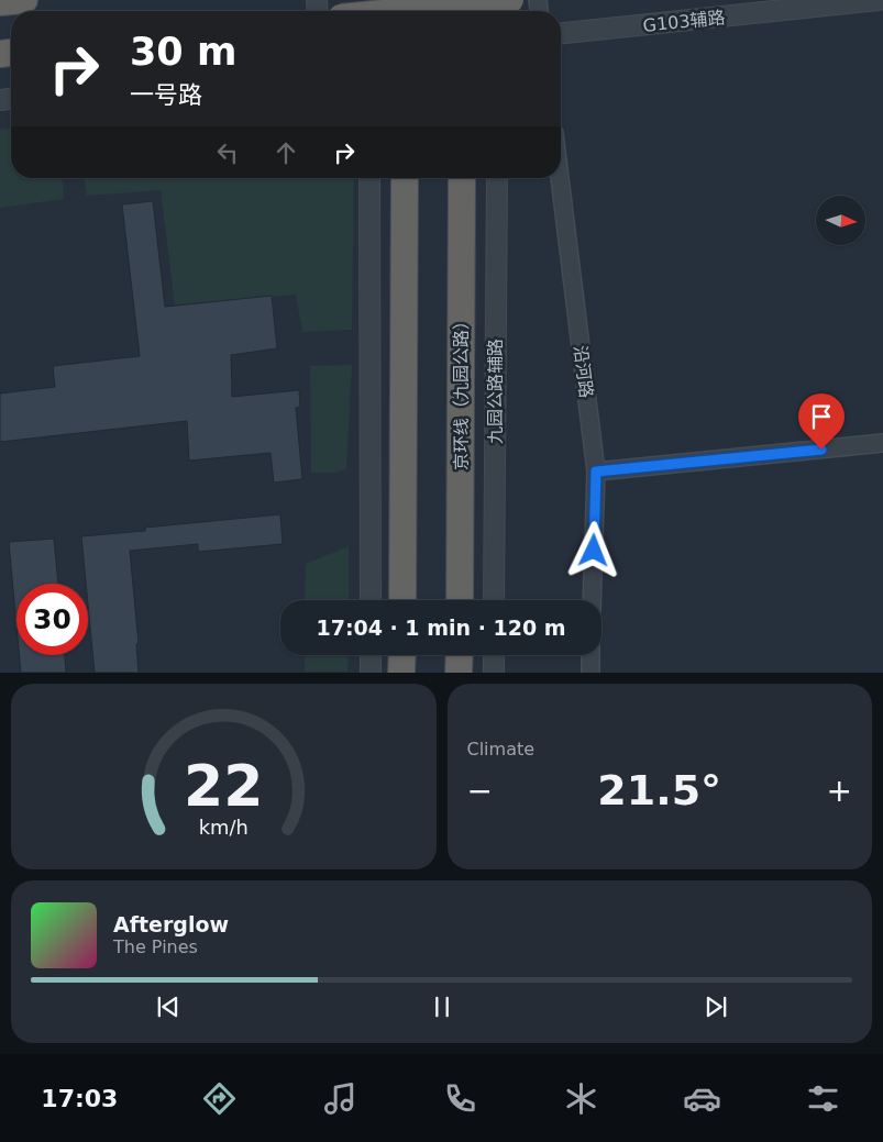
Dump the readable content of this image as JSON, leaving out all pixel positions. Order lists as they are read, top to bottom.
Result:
{
  "streets": {
    "highway": ["京环线（九园公路）"],
    "street": ["G103辅路", "沿河路", "九园公路辅路"]
  },
  "north": "right",
  "page": {
    "turn": ["30 m", "一号路"],
    "limit": "30",
    "trip": "17:04 · 1 min · 120 m",
    "tile": "Climate",
    "heat": ["−", "21.5°", "+"],
    "song": ["Afterglow", "The Pines"],
    "tabs": "17:03",
    "gauge": ["22", "km/h"]
  }
}
